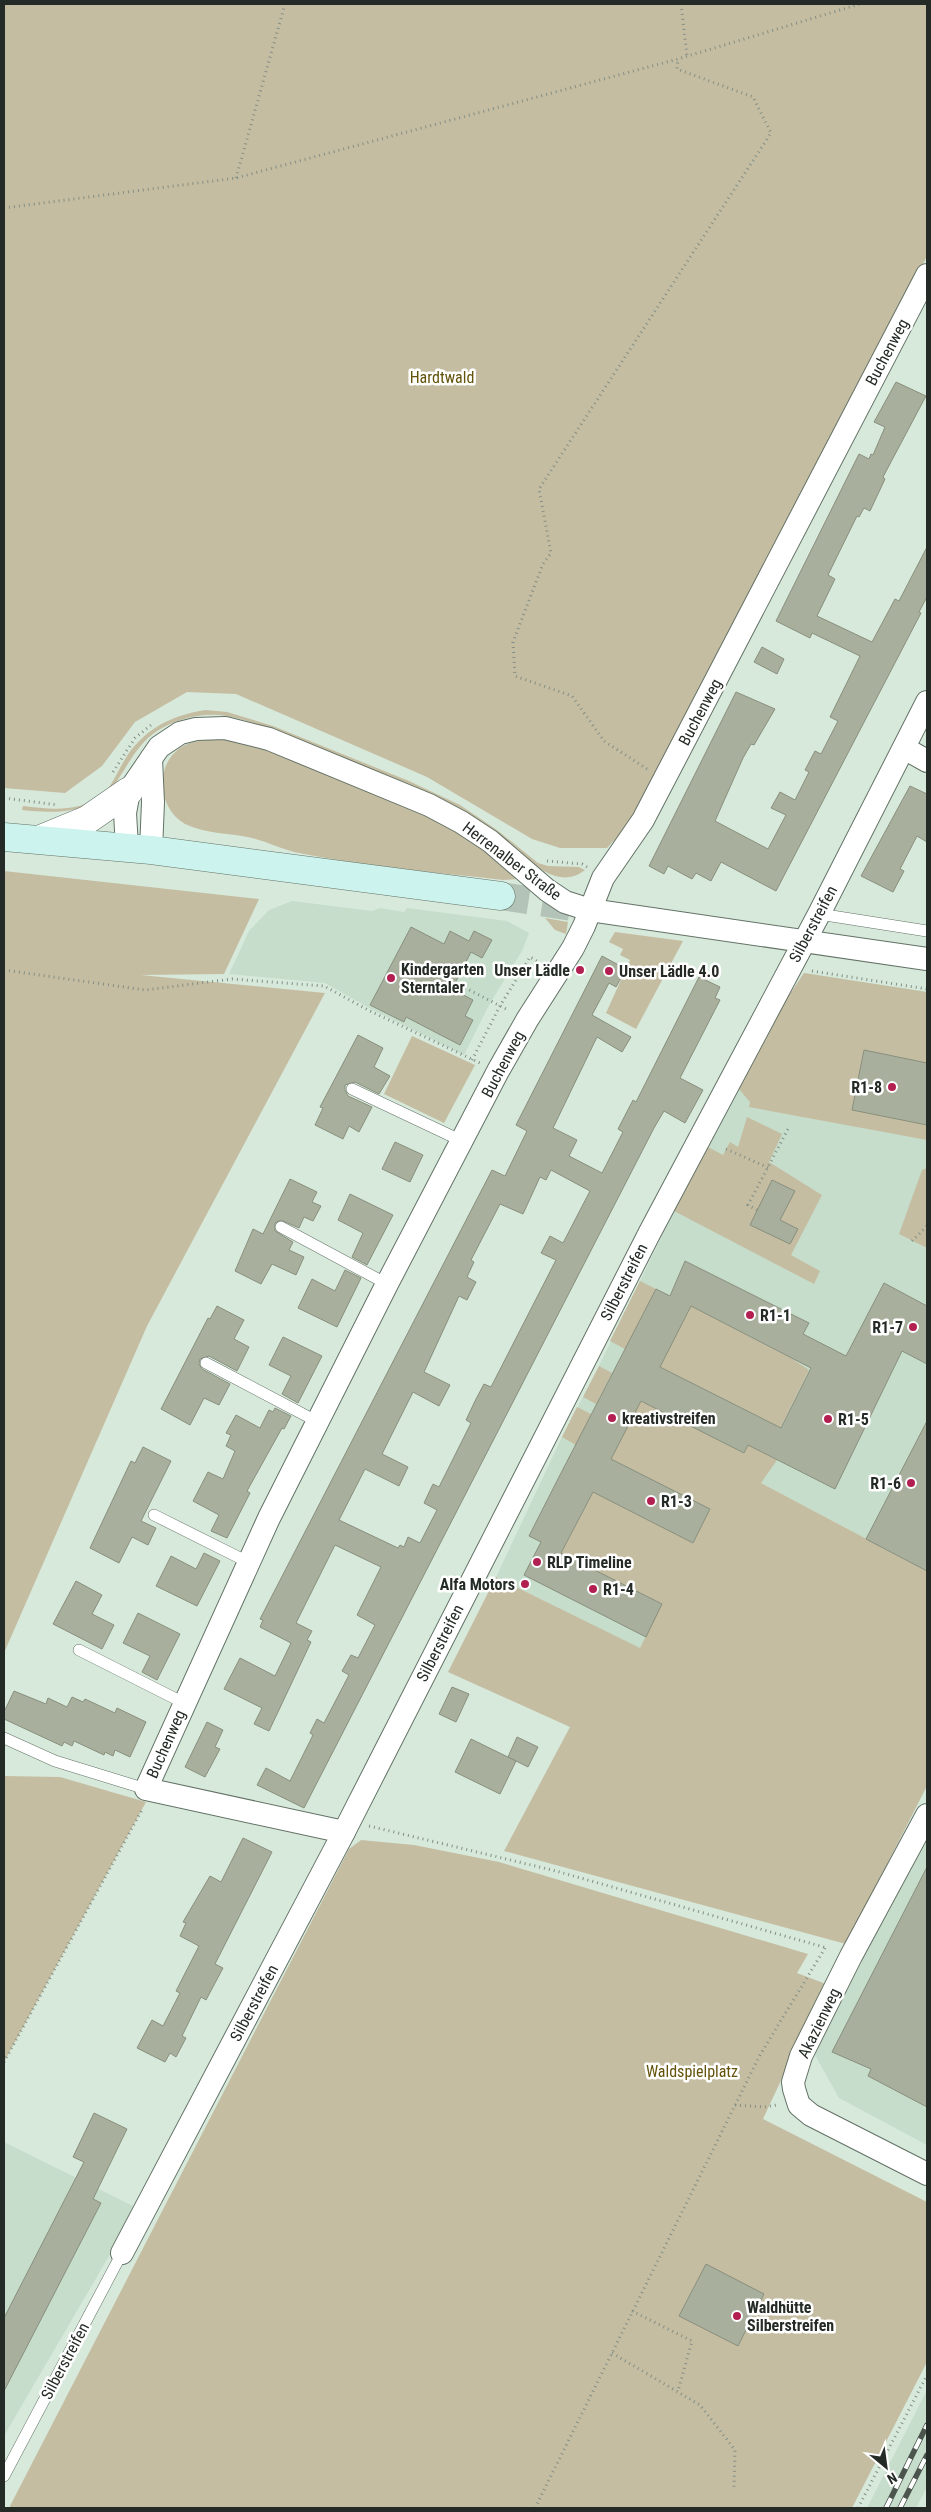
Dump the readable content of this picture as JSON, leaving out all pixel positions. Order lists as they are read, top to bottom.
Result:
{
  "streets": {
    "street": [
      "Buchenweg",
      "Herrenalber Straße",
      "Silberstreifen",
      "Akazienweg"
    ]
  },
  "crossings": [
    ["Buchenweg", "Herrenalber Straße"],
    ["Herrenalber Straße", "Silberstreifen"]
  ],
  "parks": ["Hardtwald", "Waldspielplatz"],
  "places": [
    "Unser Lädle",
    "Unser Lädle 4.0",
    "Kindergarten Sterntaler",
    "R1-8",
    "R1-1",
    "R1-7",
    "kreativstreifen",
    "R1-5",
    "R1-6",
    "R1-3",
    "RLP Timeline",
    "Alfa Motors",
    "R1-4",
    "Waldhütte Silberstreifen"
  ],
  "north": "bottom right"
}
